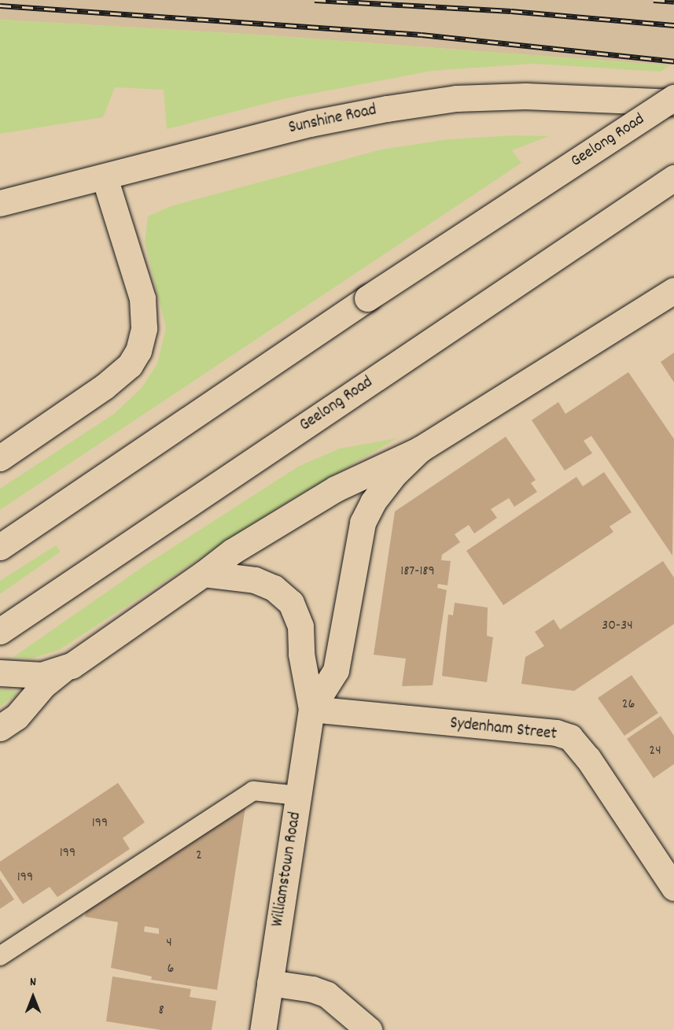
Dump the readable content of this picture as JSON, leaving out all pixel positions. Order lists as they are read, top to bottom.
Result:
{
  "streets": {
    "main road": [
      "Sunshine Road",
      "Geelong Road",
      "Sydenham Street",
      "Williamstown Road"
    ]
  },
  "crossings": [
    ["Sydenham Street", "Williamstown Road"]
  ],
  "house_numbers": [
    "187-189",
    "30-34",
    "26",
    "24",
    "199",
    "199",
    "2",
    "199",
    "4",
    "6",
    "8"
  ],
  "north": "top"
}
